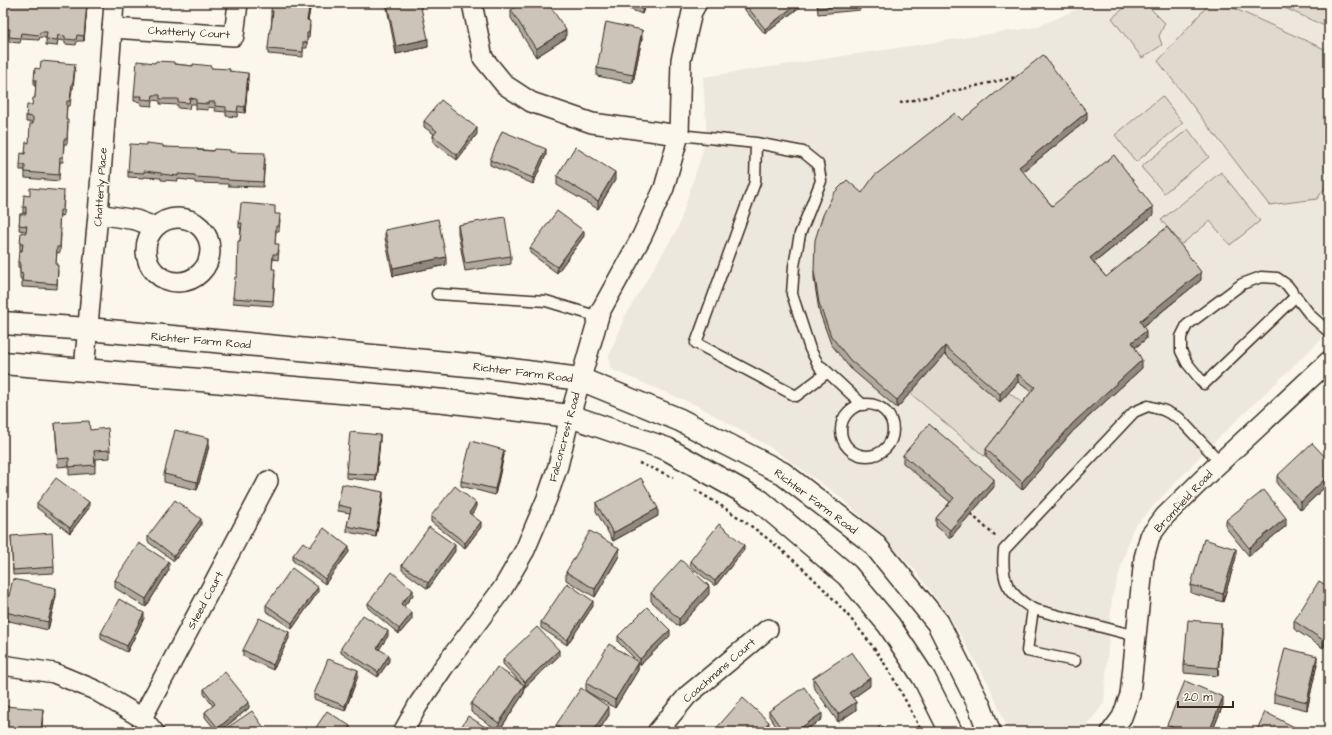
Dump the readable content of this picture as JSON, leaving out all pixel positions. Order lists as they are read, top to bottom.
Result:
{
  "streets": {
    "main road": ["Richter Farm Road"],
    "street": [
      "Chatterly Court",
      "Chatterly Place",
      "Falconcrest Road",
      "Bromfield Road",
      "Steed Court",
      "Coachmans Court"
    ]
  },
  "crossings": [
    ["Chatterly Court", "Chatterly Place"],
    ["Chatterly Place", "Richter Farm Road"],
    ["Richter Farm Road", "Falconcrest Road"]
  ],
  "scale_bar": "20 m"
}
